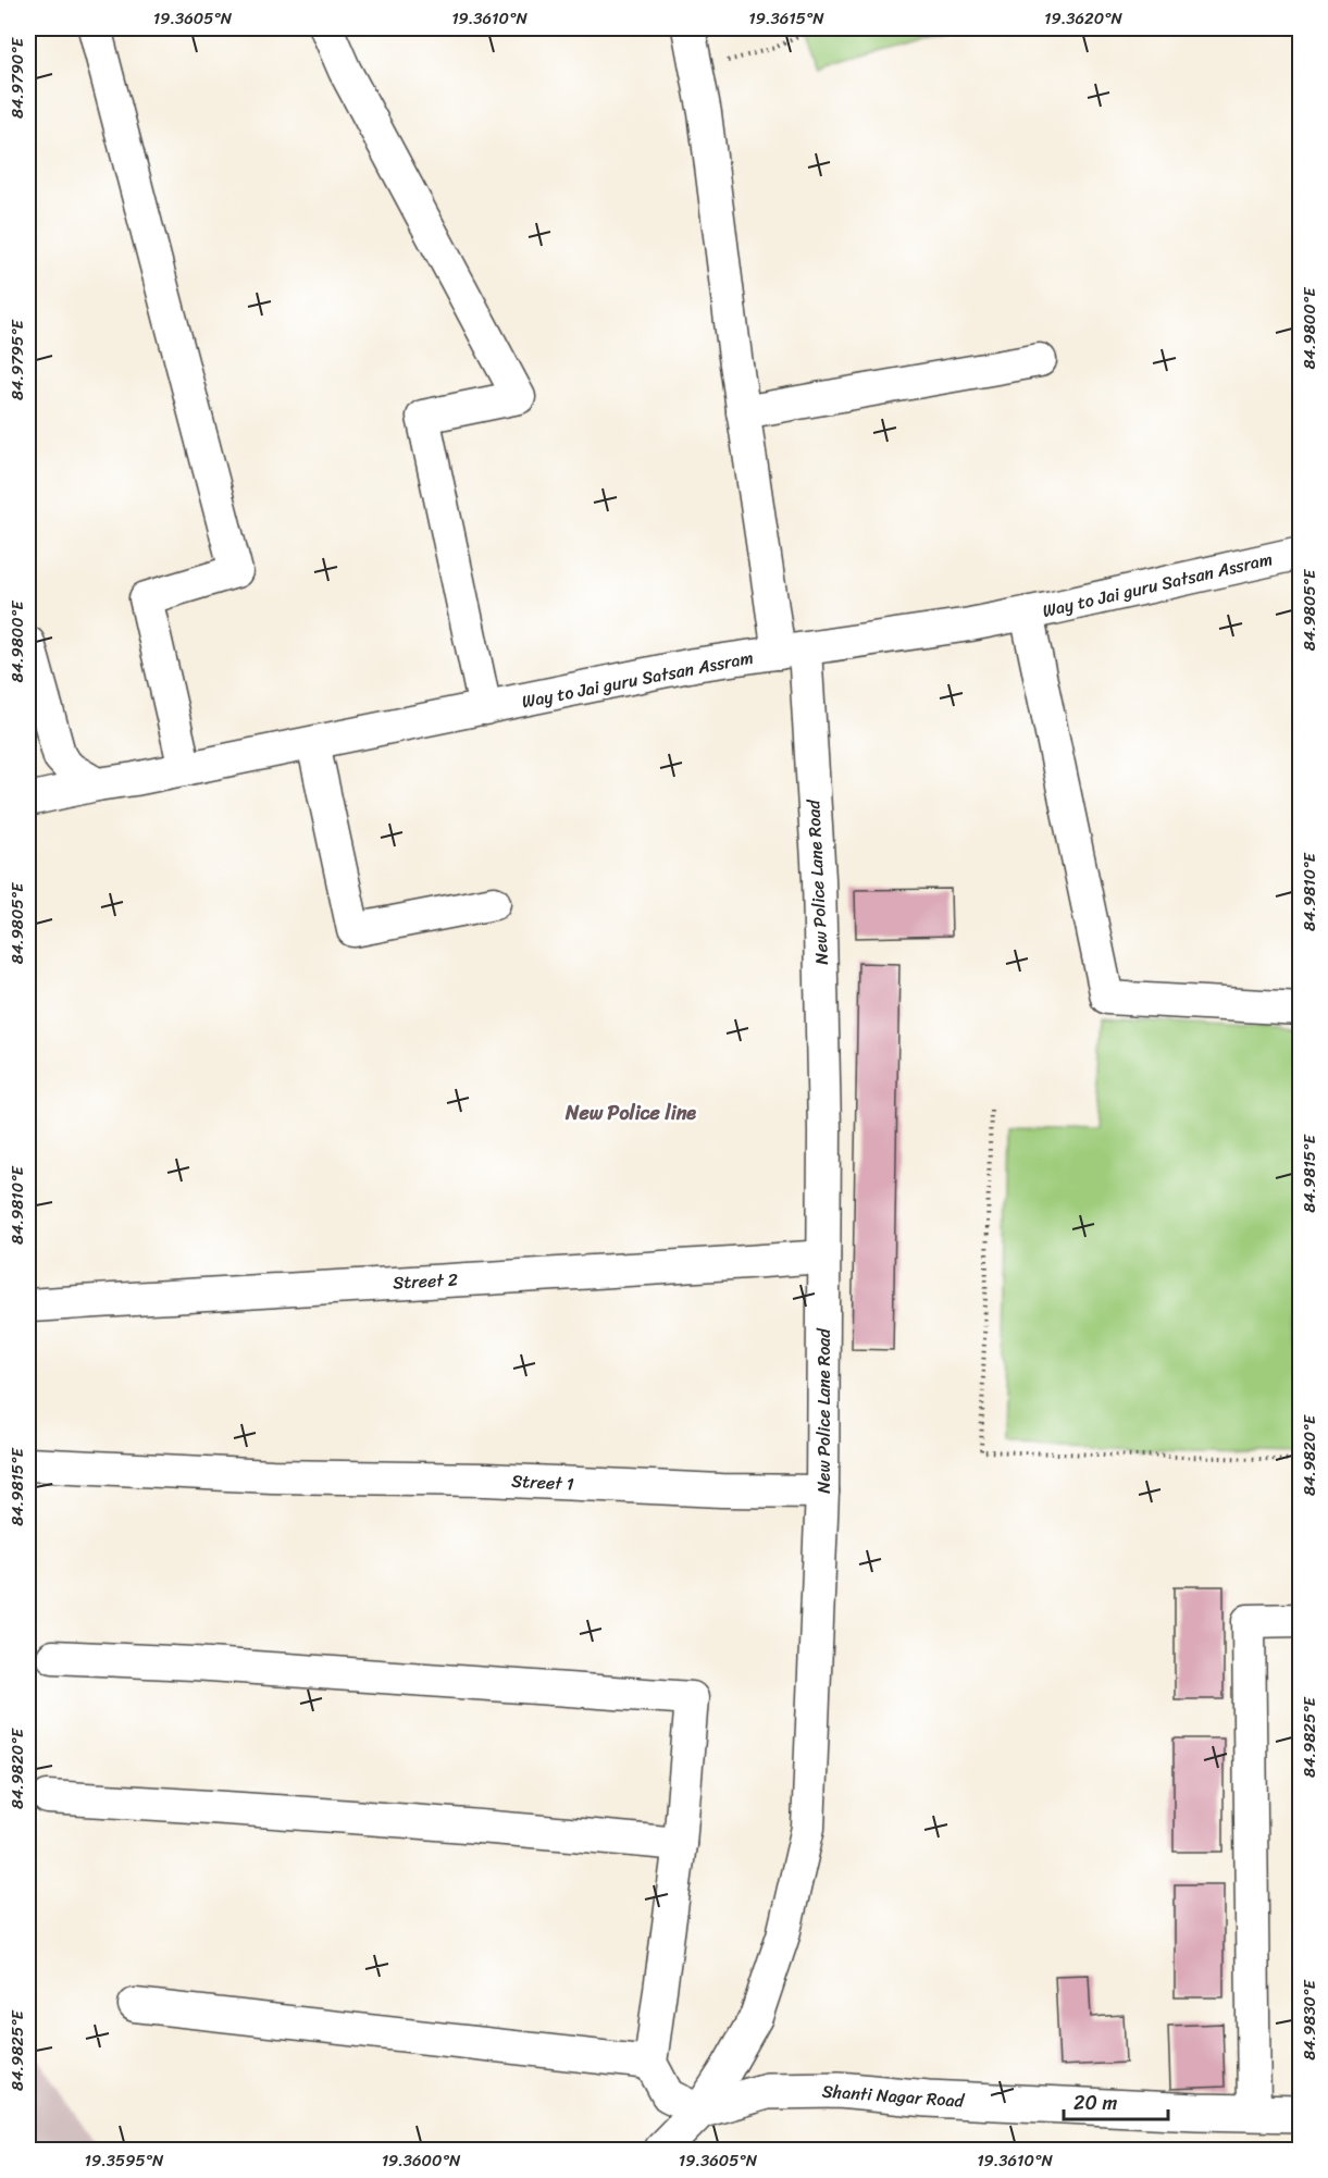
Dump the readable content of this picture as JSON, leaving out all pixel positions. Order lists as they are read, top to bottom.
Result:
{
  "streets": {
    "street": [
      "Way to Jai guru Satsan Assram",
      "New Police Lane Road",
      "Street 2",
      "Street 1",
      "Shanti Nagar Road"
    ]
  },
  "crossings": [
    ["Way to Jai guru Satsan Assram", "New Police Lane Road"],
    ["New Police Lane Road", "Street 2"],
    ["New Police Lane Road", "Street 1"],
    ["New Police Lane Road", "Shanti Nagar Road"]
  ],
  "districts": ["New Police line"],
  "scale_bar": "20 m",
  "coordinates": [
    "19.3605°N",
    "19.3610°N",
    "19.3615°N",
    "19.3620°N",
    "84.9790°E",
    "84.9800°E",
    "84.9795°E",
    "84.9805°E",
    "84.9810°E",
    "84.9815°E",
    "84.9820°E",
    "84.9825°E",
    "84.9830°E",
    "19.3595°N",
    "19.3600°N"
  ]
}
